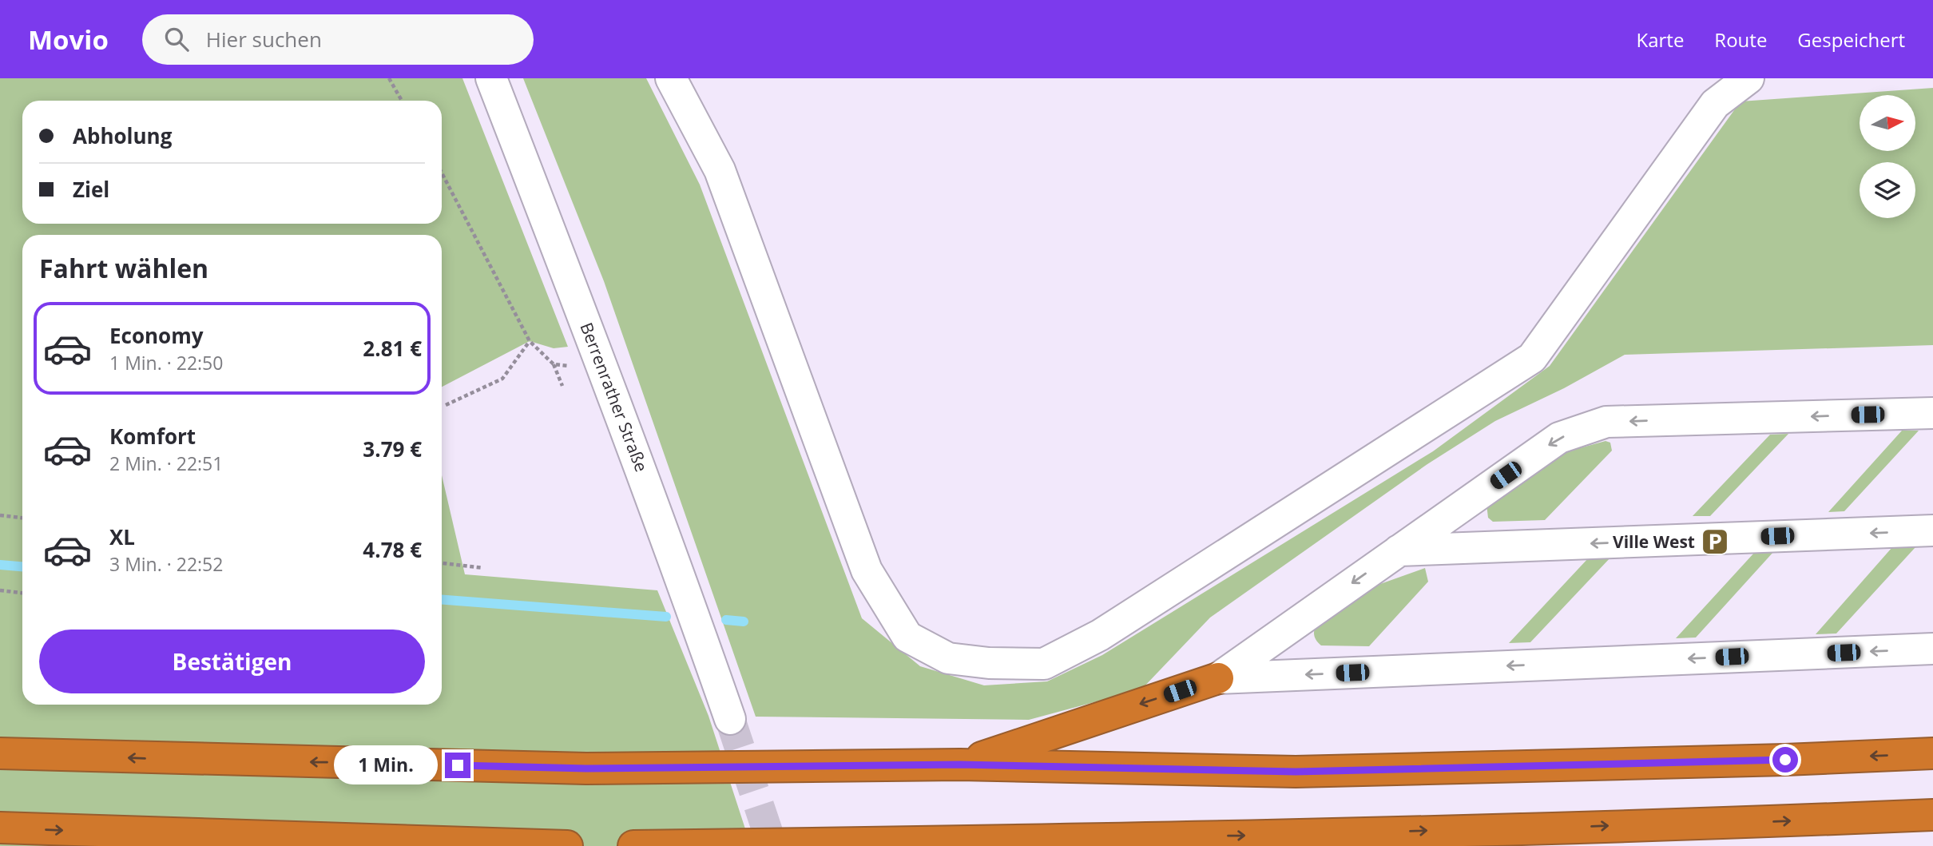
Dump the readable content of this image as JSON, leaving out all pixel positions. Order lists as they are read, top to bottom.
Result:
{
  "streets": {
    "street": ["Berrenrather Straße"]
  },
  "places": {
    "parking": ["Ville West"]
  },
  "north": "right",
  "page": {
    "header": "Movio",
    "search": "Hier suchen",
    "nav": ["Karte", "Route", "Gespeichert"],
    "banner": ["Abholung", "Ziel"],
    "heading": "Fahrt wählen",
    "list": [
      {
        "name": "Economy",
        "note": "1 Min. · 22:50",
        "value": "2.81 €"
      },
      {
        "name": "Komfort",
        "note": "2 Min. · 22:51",
        "value": "3.79 €"
      },
      {
        "name": "XL",
        "note": "3 Min. · 22:52",
        "value": "4.78 €"
      }
    ],
    "buttons": "Bestätigen",
    "bubble": "1 Min."
  }
}
